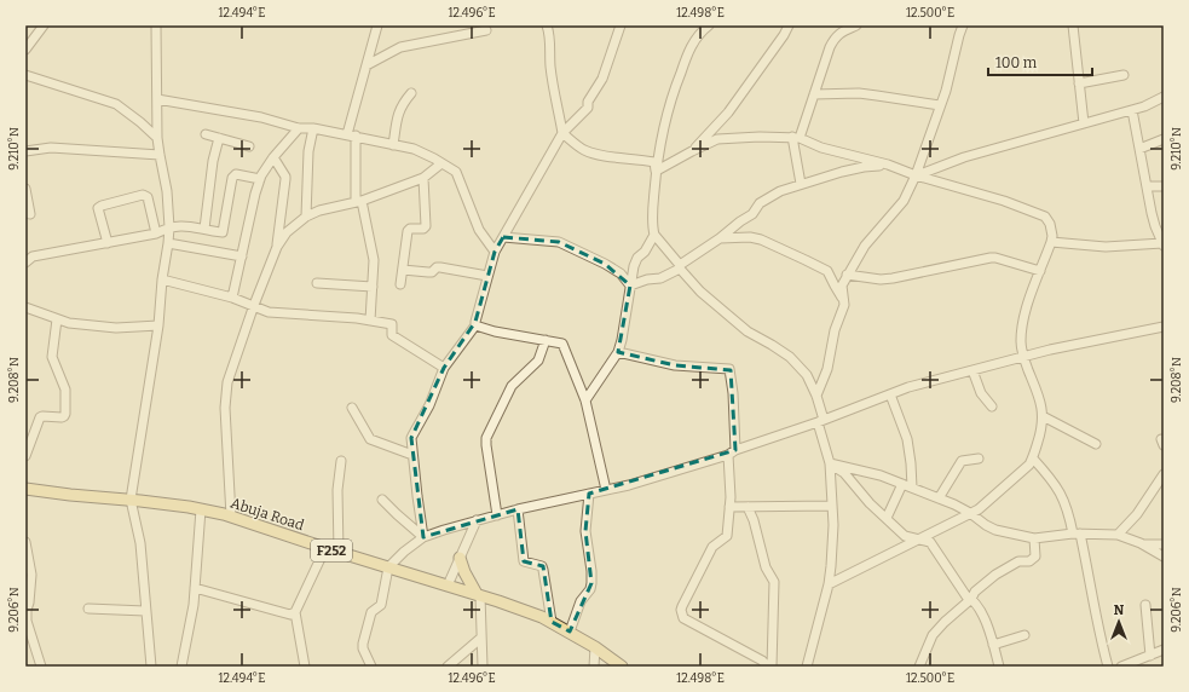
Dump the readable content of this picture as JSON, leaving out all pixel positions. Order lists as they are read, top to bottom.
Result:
{
  "streets": {
    "main road": ["Abuja Road", "F252"]
  },
  "scale_bar": "100 m",
  "north": "top",
  "coordinates": [
    "12.494°E",
    "12.496°E",
    "12.498°E",
    "12.500°E",
    "9.210°N",
    "9.208°N",
    "9.206°N"
  ]
}
